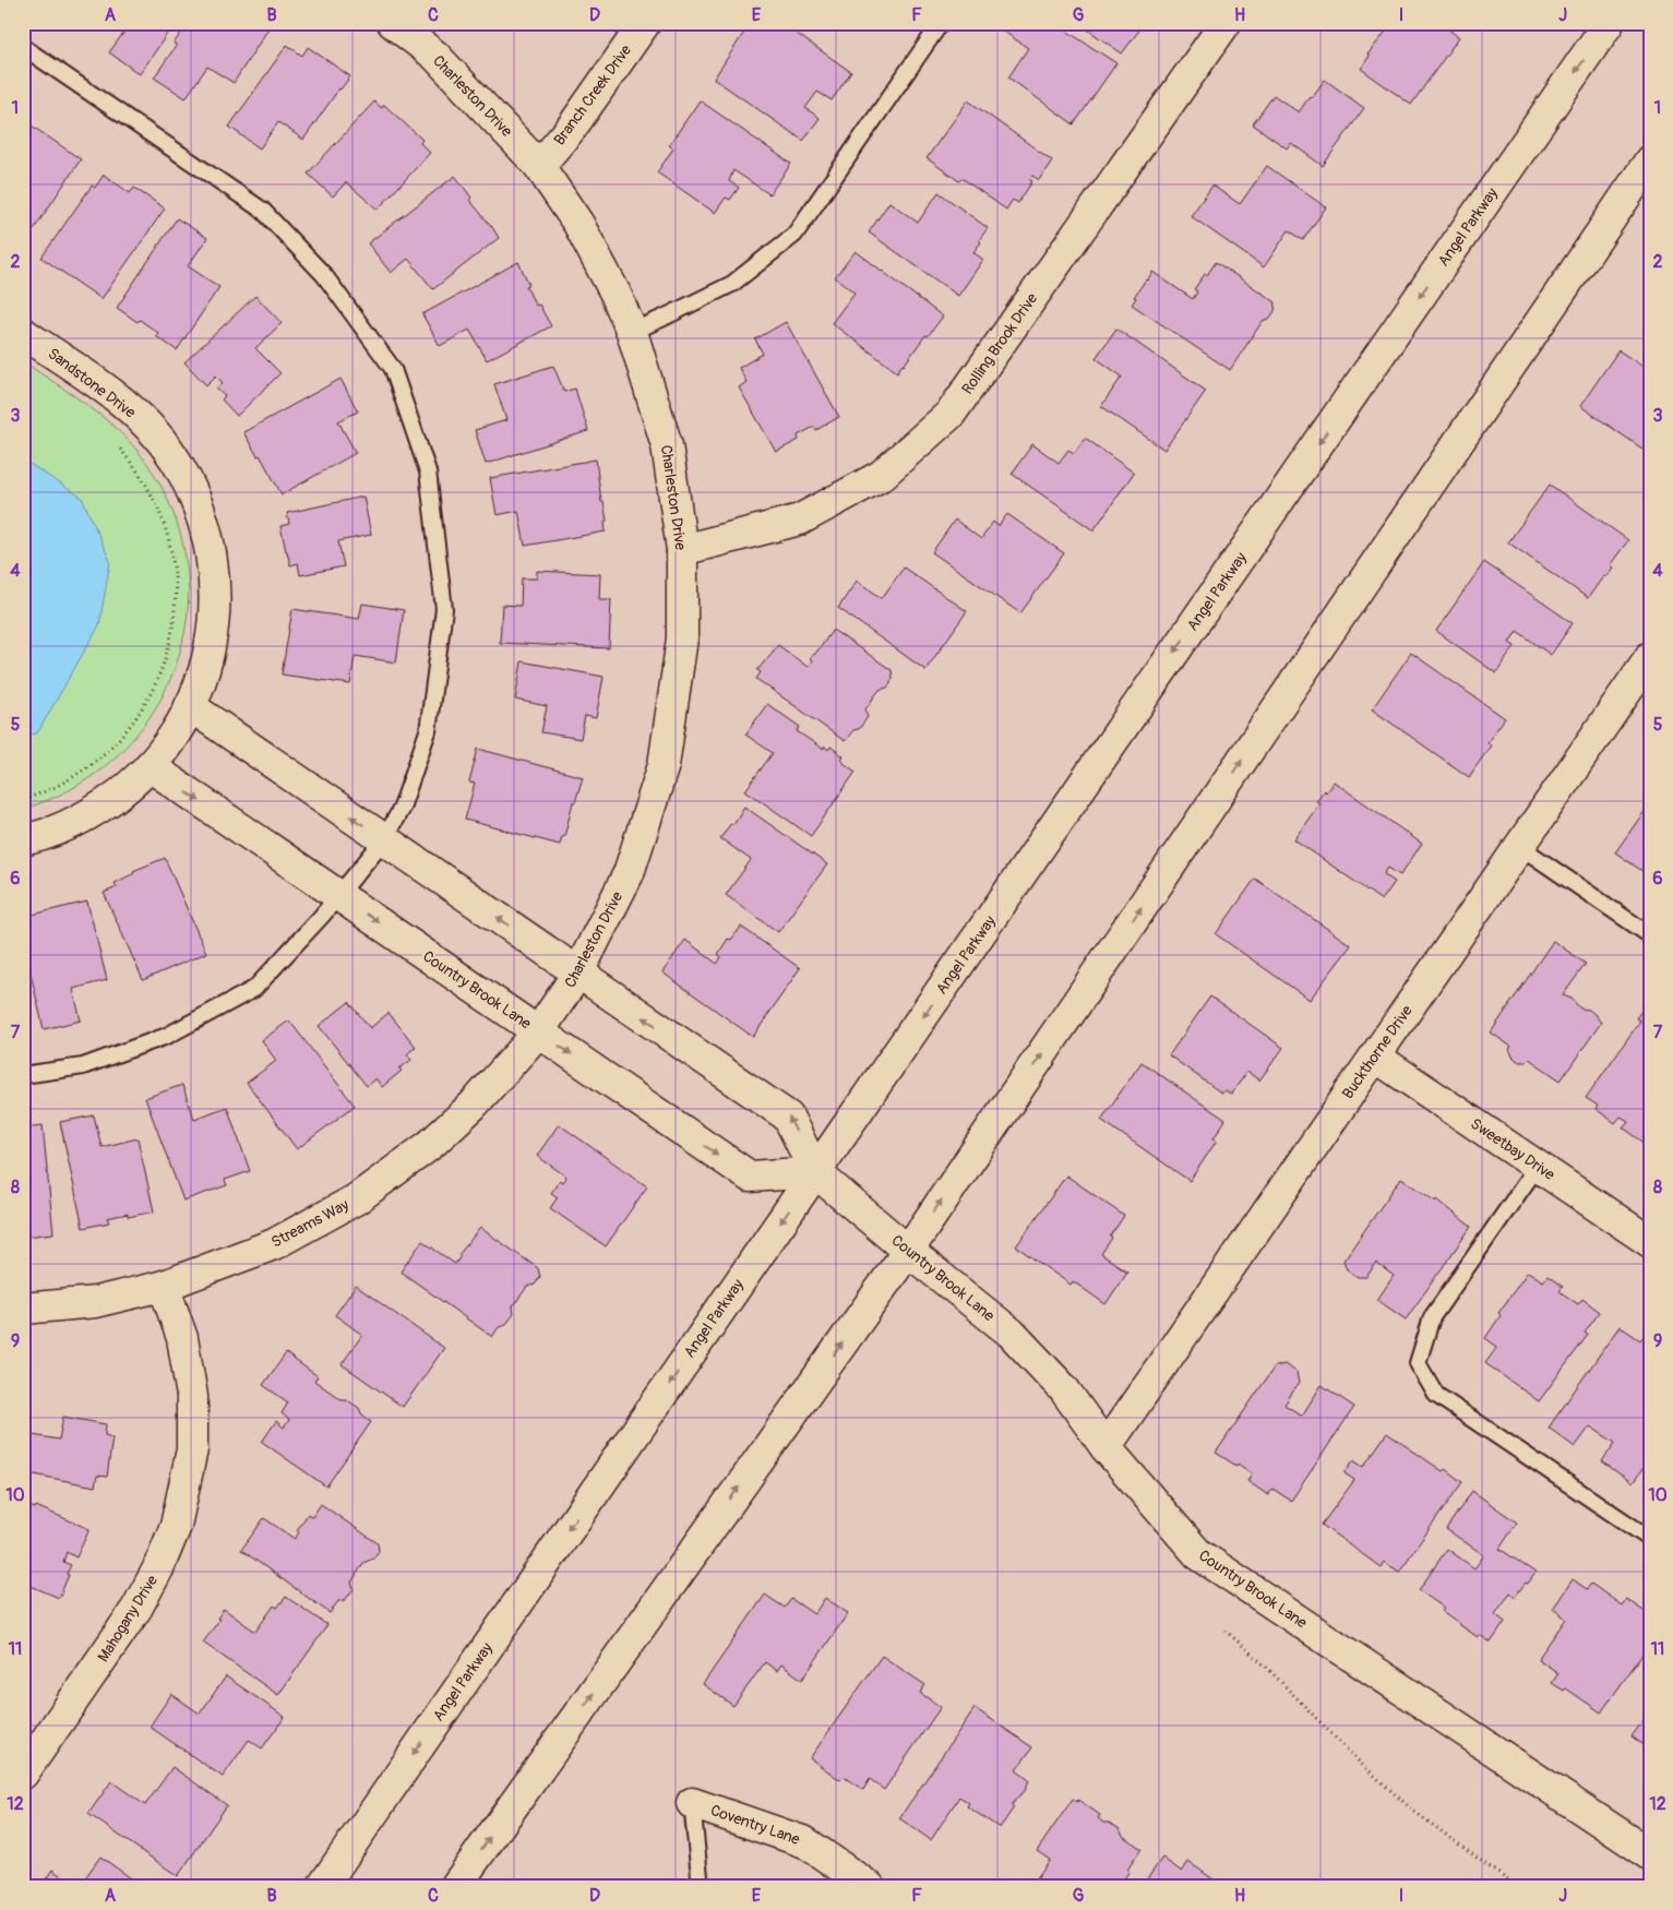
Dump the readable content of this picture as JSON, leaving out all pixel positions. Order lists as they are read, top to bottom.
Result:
{
  "streets": {
    "street": [
      "Branch Creek Drive",
      "Charleston Drive",
      "Angel Parkway",
      "Rolling Brook Drive",
      "Sandstone Drive",
      "Country Brook Lane",
      "Buckthorne Drive",
      "Sweetbay Drive",
      "Streams Way",
      "Mahogany Drive",
      "Coventry Lane"
    ]
  },
  "crossings": [
    ["Branch Creek Drive", "Charleston Drive"],
    ["Charleston Drive", "Rolling Brook Drive"],
    ["Charleston Drive", "Country Brook Lane"],
    ["Charleston Drive", "Streams Way"],
    ["Angel Parkway", "Country Brook Lane"],
    ["Sandstone Drive", "Country Brook Lane"],
    ["Country Brook Lane", "Buckthorne Drive"],
    ["Country Brook Lane", "Streams Way"],
    ["Buckthorne Drive", "Sweetbay Drive"],
    ["Streams Way", "Mahogany Drive"]
  ],
  "grid": {
    "columns": [
      "A",
      "B",
      "C",
      "D",
      "E",
      "F",
      "G",
      "H",
      "I",
      "J"
    ],
    "rows": [
      "1",
      "2",
      "3",
      "4",
      "5",
      "6",
      "7",
      "8",
      "9",
      "10",
      "11",
      "12"
    ]
  }
}
